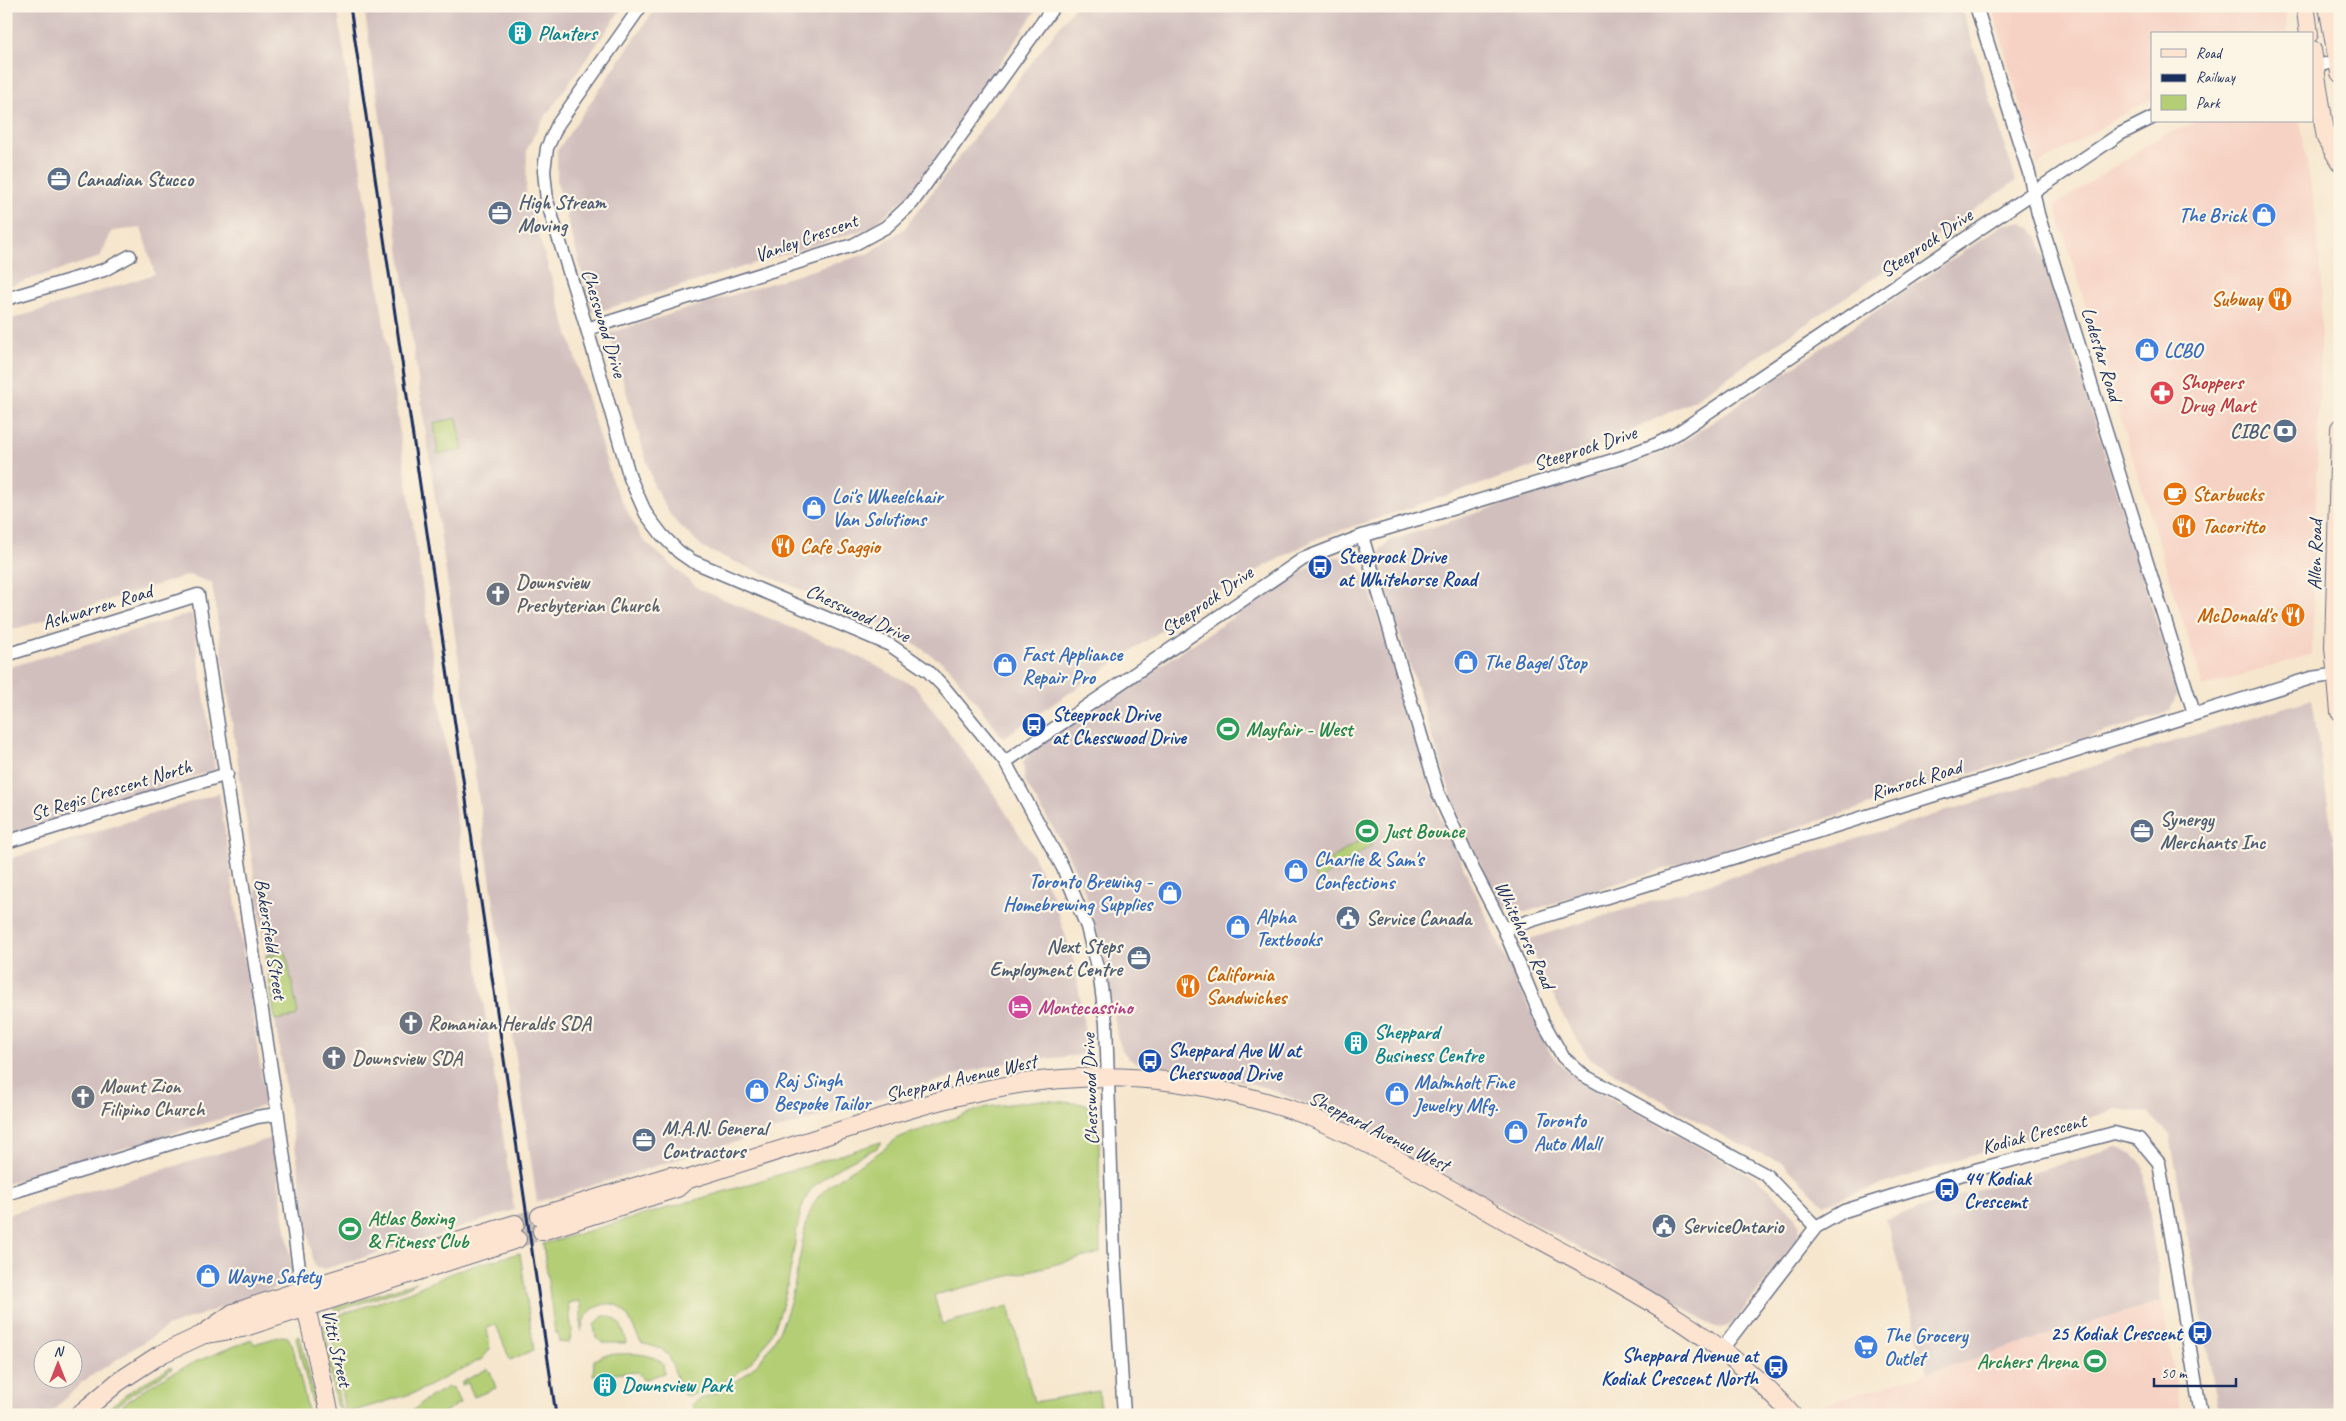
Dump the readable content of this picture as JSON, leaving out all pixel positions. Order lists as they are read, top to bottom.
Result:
{
  "streets": {
    "main road": ["Allen Road", "Sheppard Avenue West", "Vitti Street"],
    "street": [
      "Vanley Crescent",
      "Steeprock Drive",
      "Chesswood Drive",
      "Lodestar Road",
      "Ashwarren Road",
      "Rimrock Road",
      "St Regis Crescent North",
      "Whitehorse Road",
      "Bakersfield Street",
      "Kodiak Crescent"
    ]
  },
  "crossings": [
    ["Vanley Crescent", "Chesswood Drive"],
    ["Steeprock Drive", "Chesswood Drive"],
    ["Steeprock Drive", "Lodestar Road"],
    ["Steeprock Drive", "Whitehorse Road"],
    ["Chesswood Drive", "Sheppard Avenue West"],
    ["Lodestar Road", "Rimrock Road"],
    ["Allen Road", "Rimrock Road"],
    ["Ashwarren Road", "Bakersfield Street"],
    ["Rimrock Road", "Whitehorse Road"],
    ["St Regis Crescent North", "Bakersfield Street"],
    ["Whitehorse Road", "Kodiak Crescent"],
    ["Bakersfield Street", "Vitti Street"],
    ["Sheppard Avenue West", "Kodiak Crescent"]
  ],
  "places": {
    "building": ["Planters", "Sheppard Business Centre", "Downsview Park"],
    "office": [
      "Canadian Stucco",
      "High Stream Moving",
      "Synergy Merchants Inc",
      "Next Steps Employment Centre",
      "M.A.N. General Contractors"
    ],
    "shop": [
      "The Brick",
      "LCBO",
      "Loi's Wheelchair Van Solutions",
      "The Bagel Stop",
      "Fast Appliance Repair Pro",
      "Charlie & Sam's Confections",
      "Toronto Brewing - Homebrewing Supplies",
      "Alpha Textbooks",
      "Raj Singh Bespoke Tailor",
      "Malmholt Fine Jewelry Mfg.",
      "Toronto Auto Mall",
      "Wayne Safety"
    ],
    "restaurant": [
      "Subway",
      "Tacoritto",
      "Cafe Saggio",
      "McDonald's",
      "California Sandwiches"
    ],
    "pharmacy": ["Shoppers Drug Mart"],
    "bank": ["CIBC"],
    "cafe": ["Starbucks"],
    "bus stop": [
      "Steeprock Drive at Whitehorse Road",
      "Steeprock Drive at Chesswood Drive",
      "Sheppard Ave W at Chesswood Drive",
      "44 Kodiak Crescemt",
      "25 Kodiak Crescent",
      "Sheppard Avenue at Kodiak Crescent North"
    ],
    "church": [
      "Downsview Presbyterian Church",
      "Romanian Heralds SDA",
      "Downsview SDA",
      "Mount Zion Filipino Church"
    ],
    "sports": [
      "Mayfair - West",
      "Just Bounce",
      "Atlas Boxing & Fitness Club",
      "Archers Arena"
    ],
    "public building": ["Service Canada", "ServiceOntario"],
    "hotel": ["Montecassino"],
    "supermarket": ["The Grocery Outlet"]
  },
  "legend": ["Road", "Railway", "Park"],
  "scale_bar": "50 m",
  "north": "top"
}
